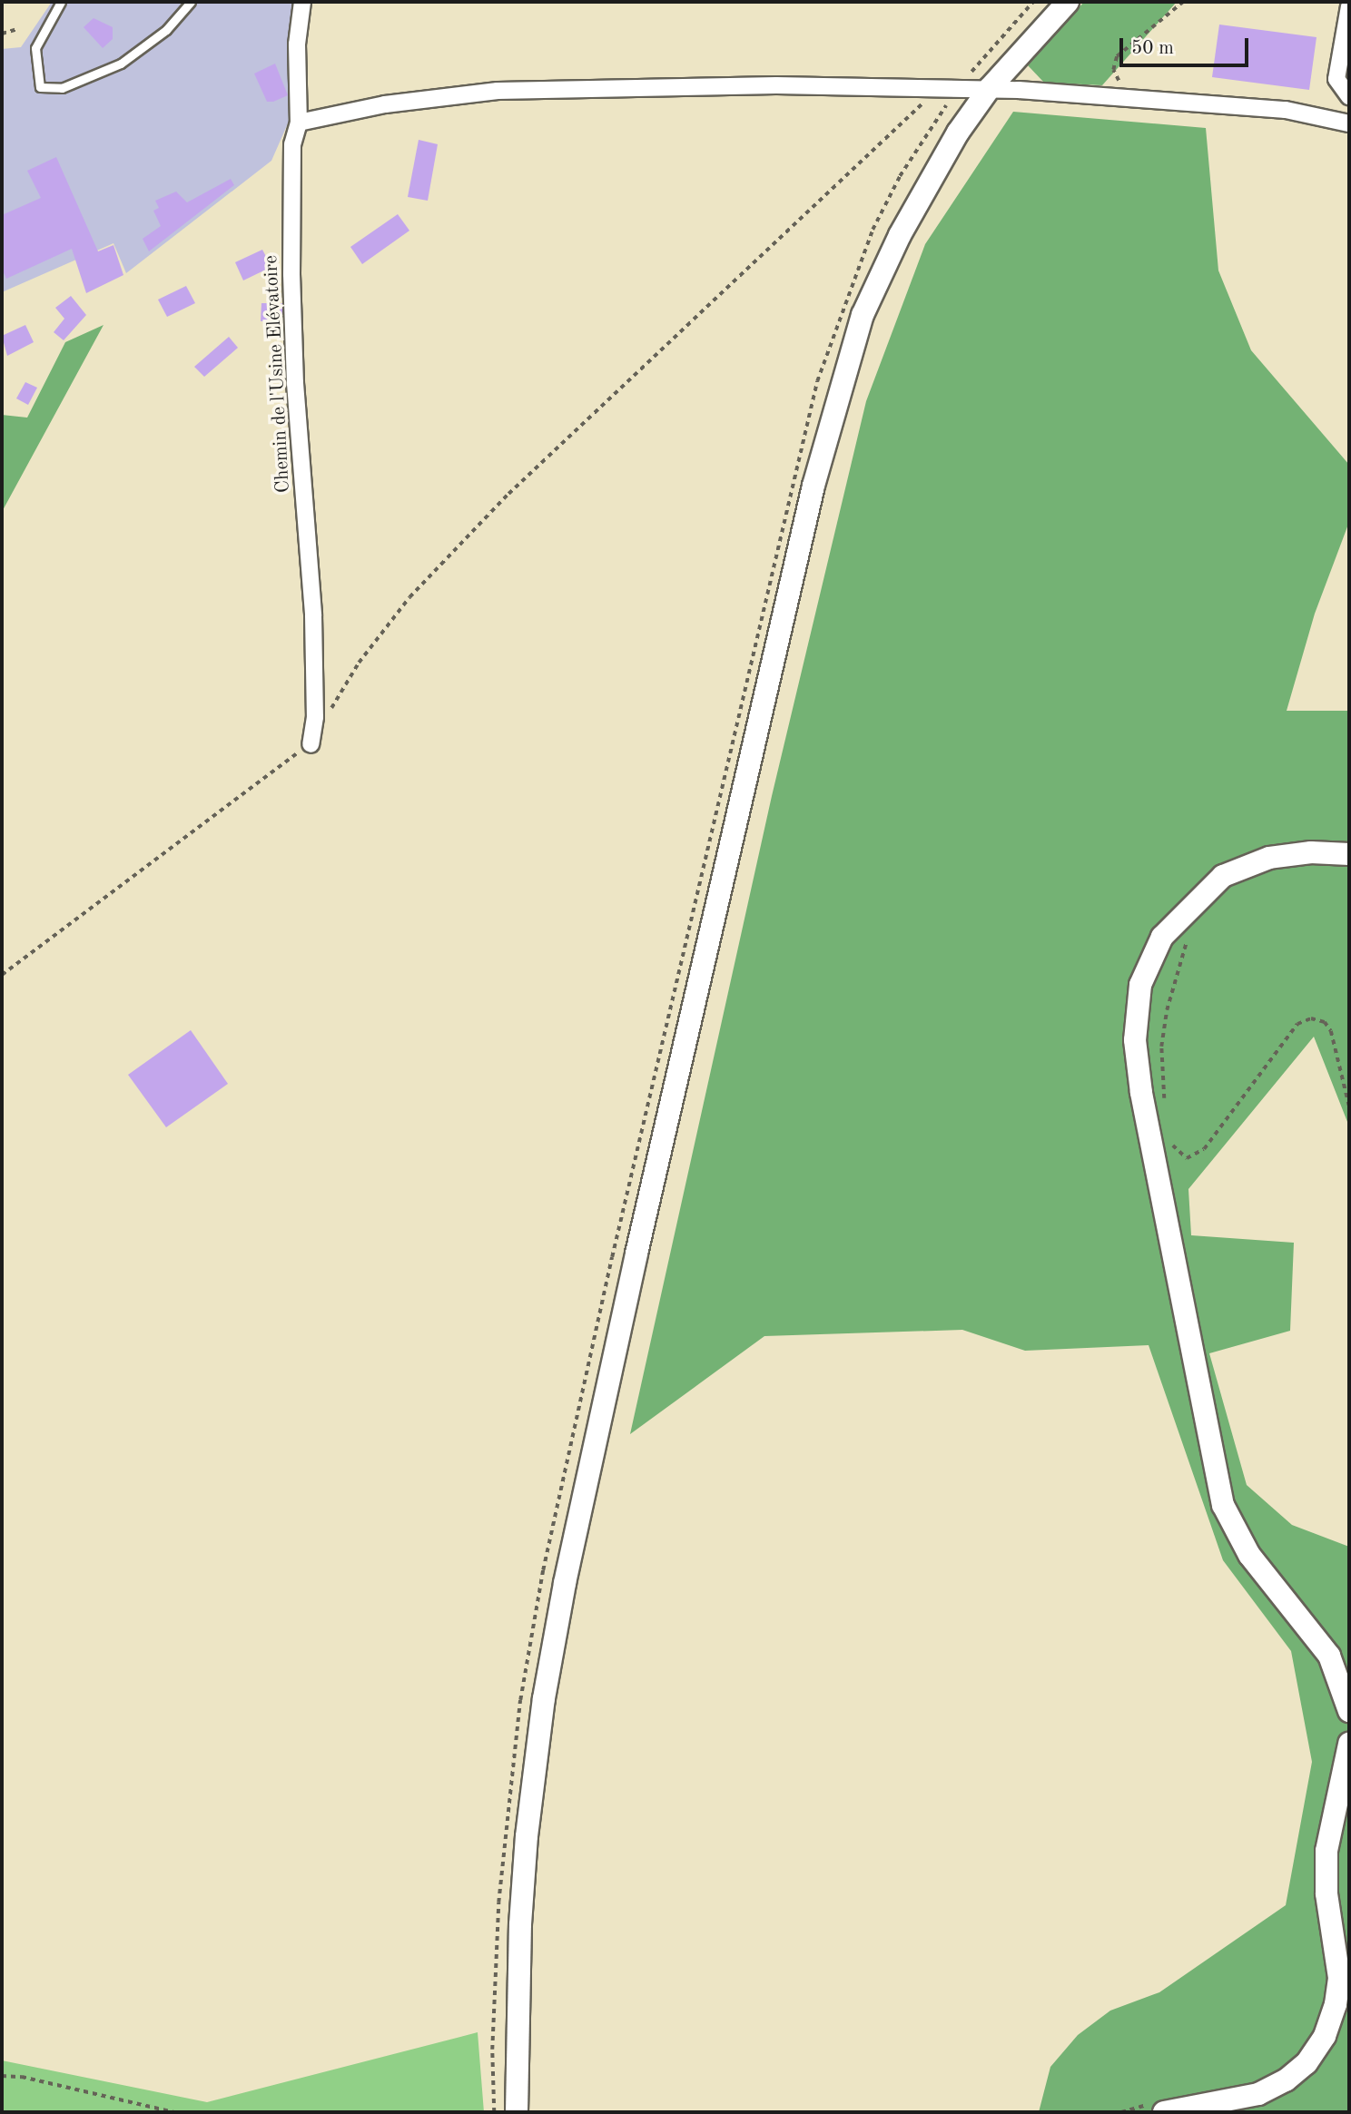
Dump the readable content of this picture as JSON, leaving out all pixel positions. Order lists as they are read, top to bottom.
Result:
{
  "streets": {
    "street": ["Chemin de l'Usine Elévatoire"]
  },
  "scale_bar": "50 m"
}
